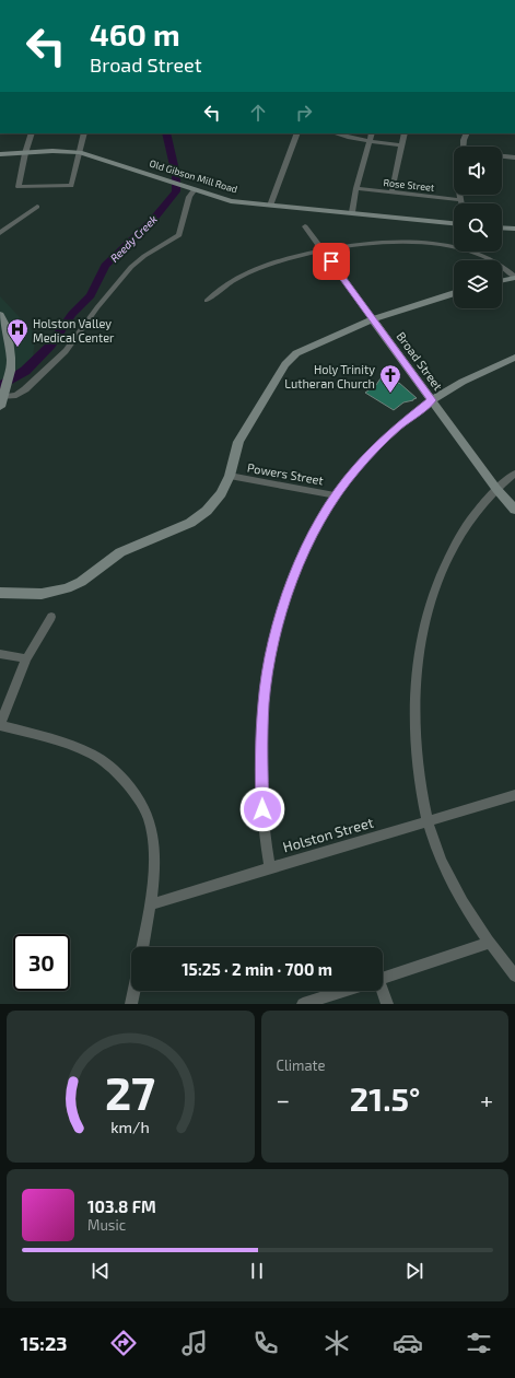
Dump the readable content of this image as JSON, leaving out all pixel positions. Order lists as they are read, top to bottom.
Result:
{
  "streets": {
    "street": [
      "Old Gibson Mill Road",
      "Rose Street",
      "Broad Street",
      "Powers Street",
      "Holston Street"
    ]
  },
  "water": ["Reedy Creek"],
  "places": {
    "hospital": ["Holston Valley Medical Center"],
    "church": ["Holy Trinity Lutheran Church"]
  },
  "page": {
    "turn": ["460 m", "Broad Street"],
    "limit": "30",
    "trip": "15:25 · 2 min · 700 m",
    "tile": "Climate",
    "heat": ["−", "21.5°", "+"],
    "song": ["103.8 FM", "Music"],
    "tabs": "15:23",
    "gauge": ["27", "km/h"]
  }
}
